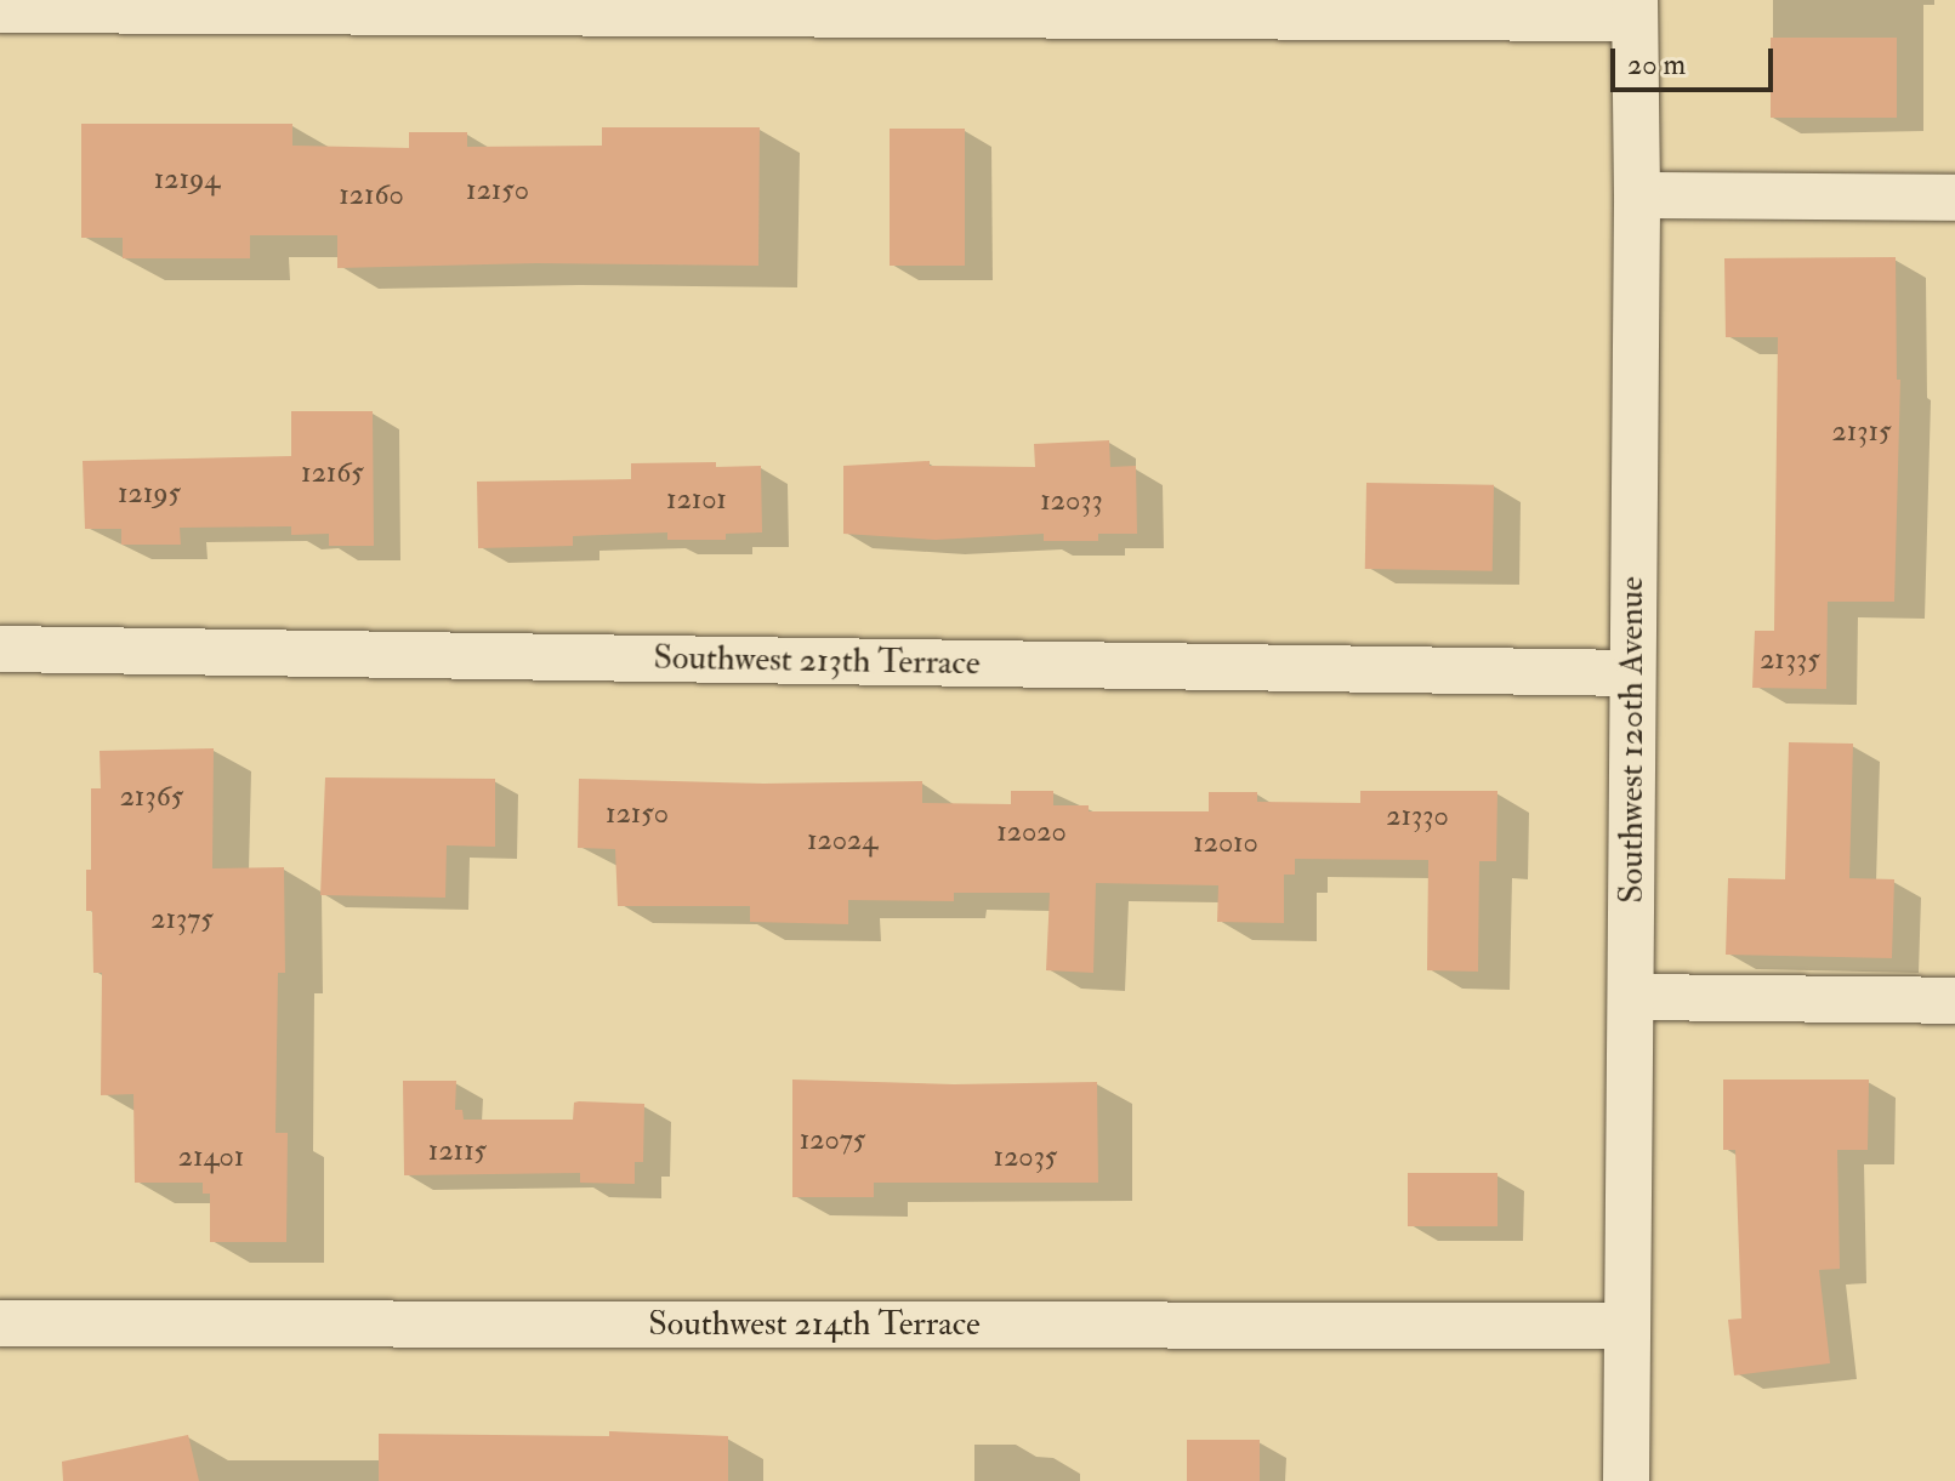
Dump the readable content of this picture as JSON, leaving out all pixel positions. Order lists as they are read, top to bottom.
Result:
{
  "streets": {
    "street": ["Southwest 213th Terrace", "Southwest 120th Avenue", "Southwest 214th Terrace"]
  },
  "crossings": [
    ["Southwest 213th Terrace", "Southwest 120th Avenue"],
    ["Southwest 120th Avenue", "Southwest 214th Terrace"]
  ],
  "house_numbers": [
    "12194",
    "12150",
    "12160",
    "21315",
    "12165",
    "12195",
    "12101",
    "12033",
    "21335",
    "21365",
    "12150",
    "21330",
    "12020",
    "12024",
    "12010",
    "21375",
    "12075",
    "12115",
    "21401",
    "12035"
  ],
  "scale_bar": "20 m"
}
